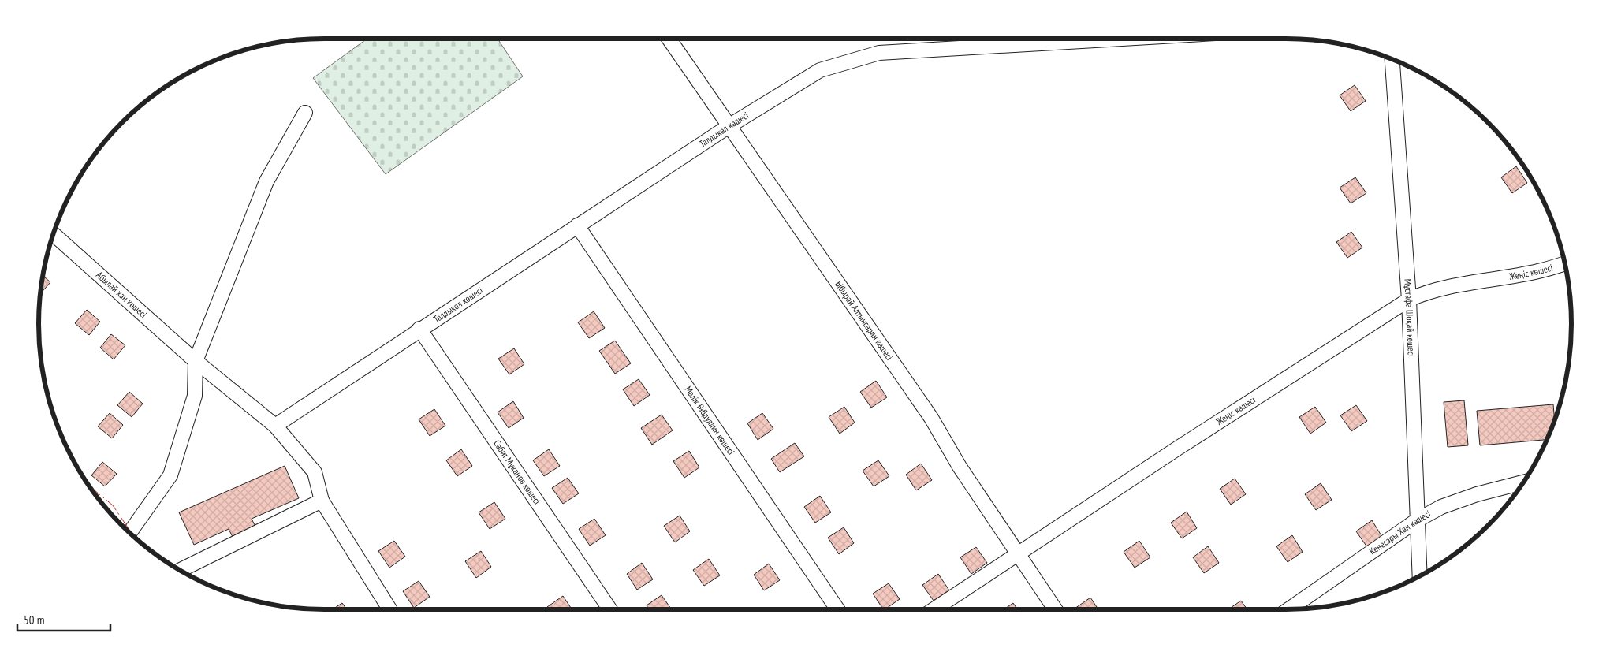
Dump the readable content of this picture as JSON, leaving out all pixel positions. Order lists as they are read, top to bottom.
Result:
{
  "streets": {
    "street": [
      "Талдыкөл көшесі",
      "Жеңіс көшесі",
      "Абылай хан көшесі",
      "Мұстафа Шоқай көшесі",
      "Ыбырай Алтынсарин көшесі",
      "Мәлік Ғабдуллин көшесі",
      "Сәбит Мұқанов көшесі",
      "Кенесары Хан көшесі"
    ]
  },
  "crossings": [
    ["Талдыкөл көшесі", "Абылай хан көшесі"],
    ["Талдыкөл көшесі", "Ыбырай Алтынсарин көшесі"],
    ["Талдыкөл көшесі", "Мәлік Ғабдуллин көшесі"],
    ["Талдыкөл көшесі", "Сәбит Мұқанов көшесі"],
    ["Жеңіс көшесі", "Мұстафа Шоқай көшесі"],
    ["Жеңіс көшесі", "Ыбырай Алтынсарин көшесі"],
    ["Мұстафа Шоқай көшесі", "Кенесары Хан көшесі"]
  ],
  "scale_bar": "50 m"
}
